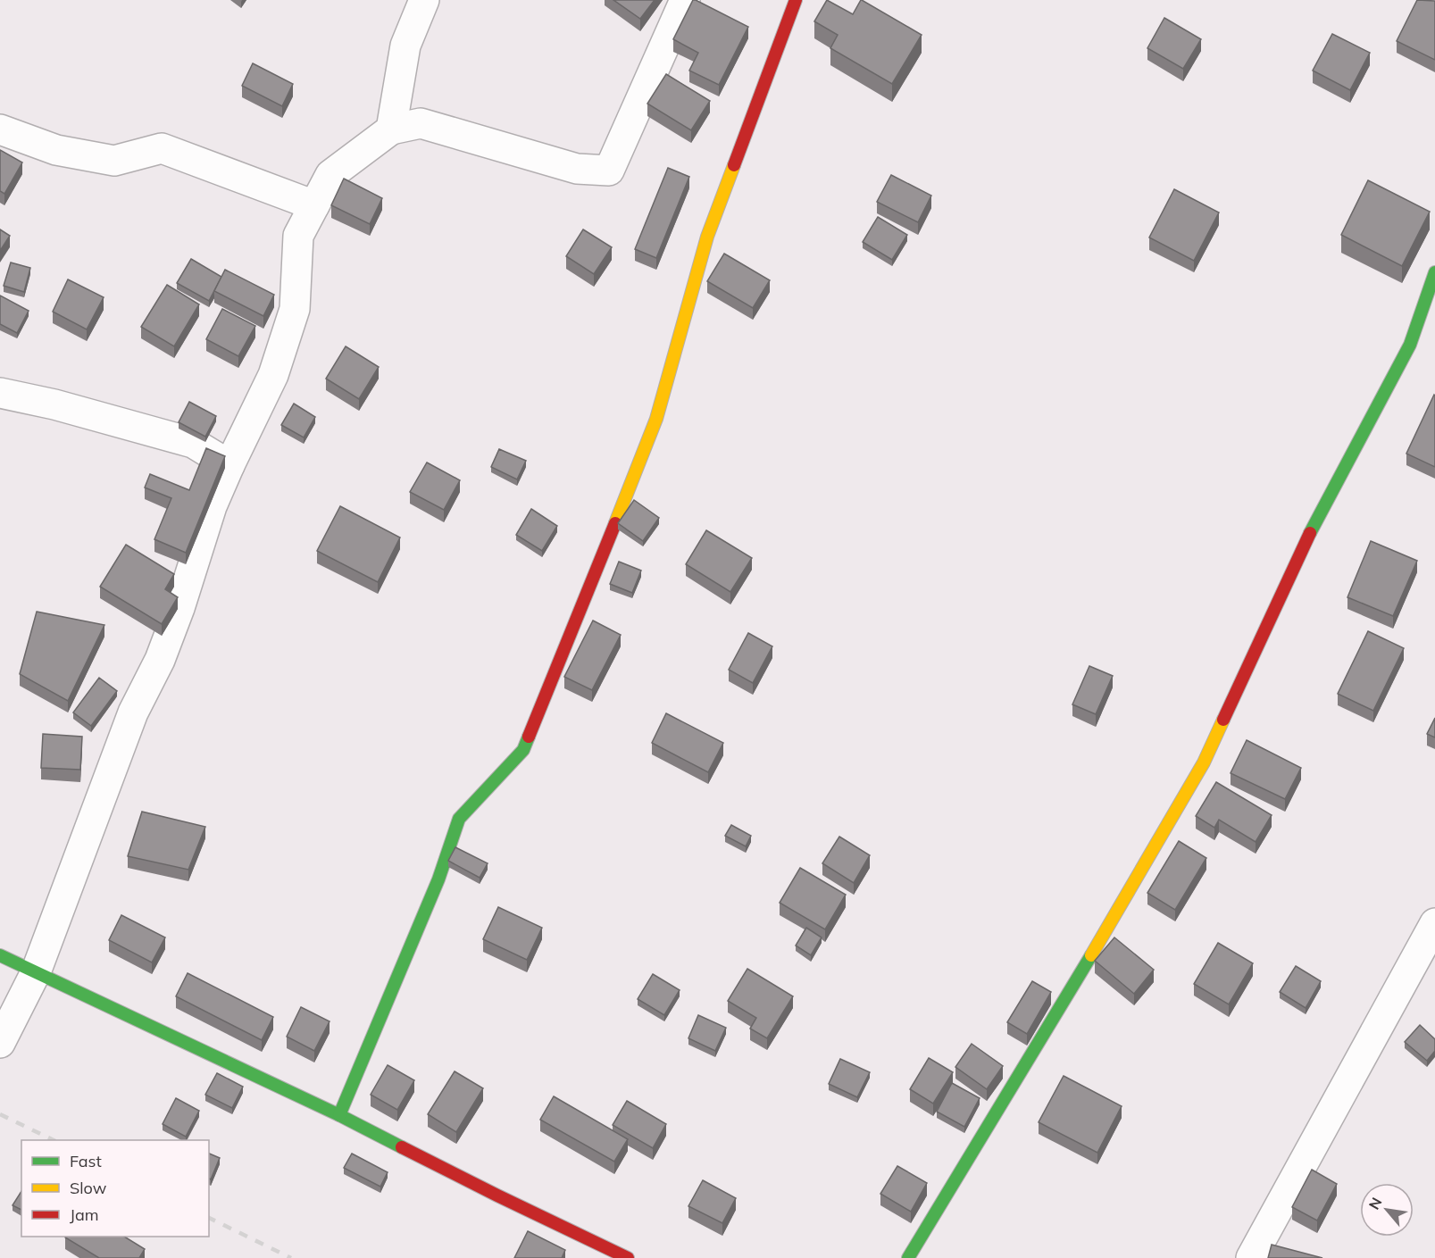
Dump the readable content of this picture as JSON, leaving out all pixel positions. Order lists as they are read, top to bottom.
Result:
{
  "legend": ["Fast", "Slow", "Jam"],
  "north": "top left"
}
